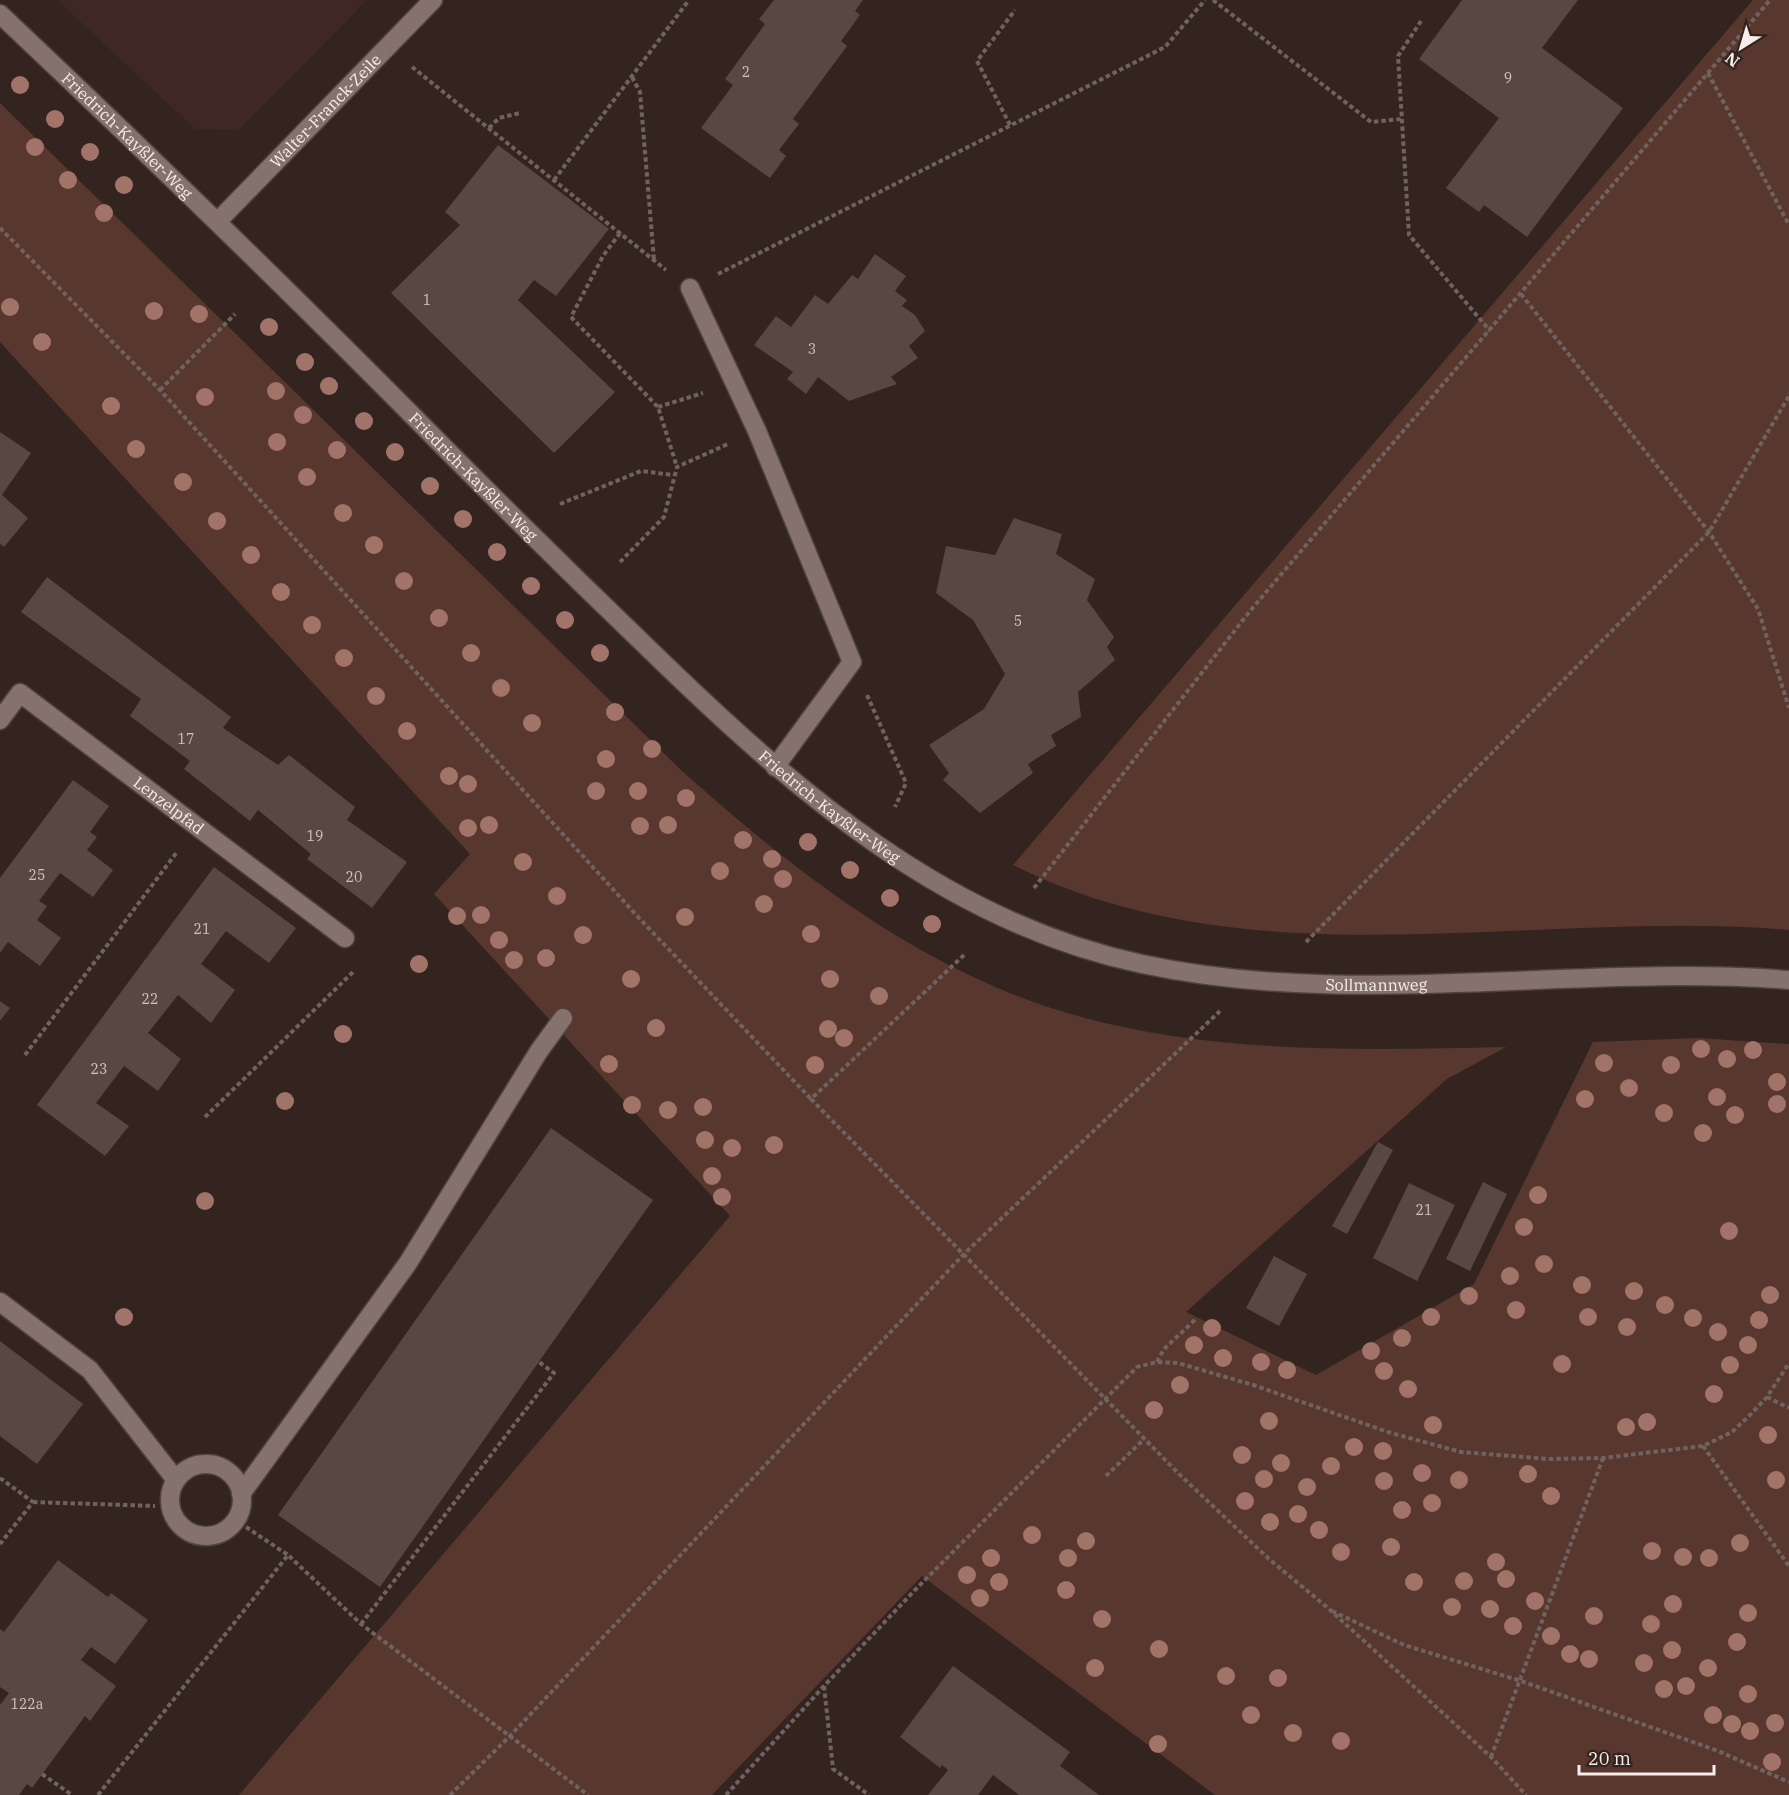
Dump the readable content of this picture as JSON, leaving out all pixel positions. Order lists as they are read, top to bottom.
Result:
{
  "streets": {
    "street": [
      "Walter-Franck-Zeile",
      "Friedrich-Kayßler-Weg",
      "Lenzelpfad",
      "Sollmannweg"
    ]
  },
  "crossings": [
    ["Walter-Franck-Zeile", "Friedrich-Kayßler-Weg"],
    ["Friedrich-Kayßler-Weg", "Sollmannweg"]
  ],
  "house_numbers": [
    "2",
    "9",
    "1",
    "3",
    "5",
    "17",
    "19",
    "25",
    "20",
    "21",
    "22",
    "23",
    "21",
    "122a"
  ],
  "scale_bar": "20 m",
  "north": "bottom left"
}
